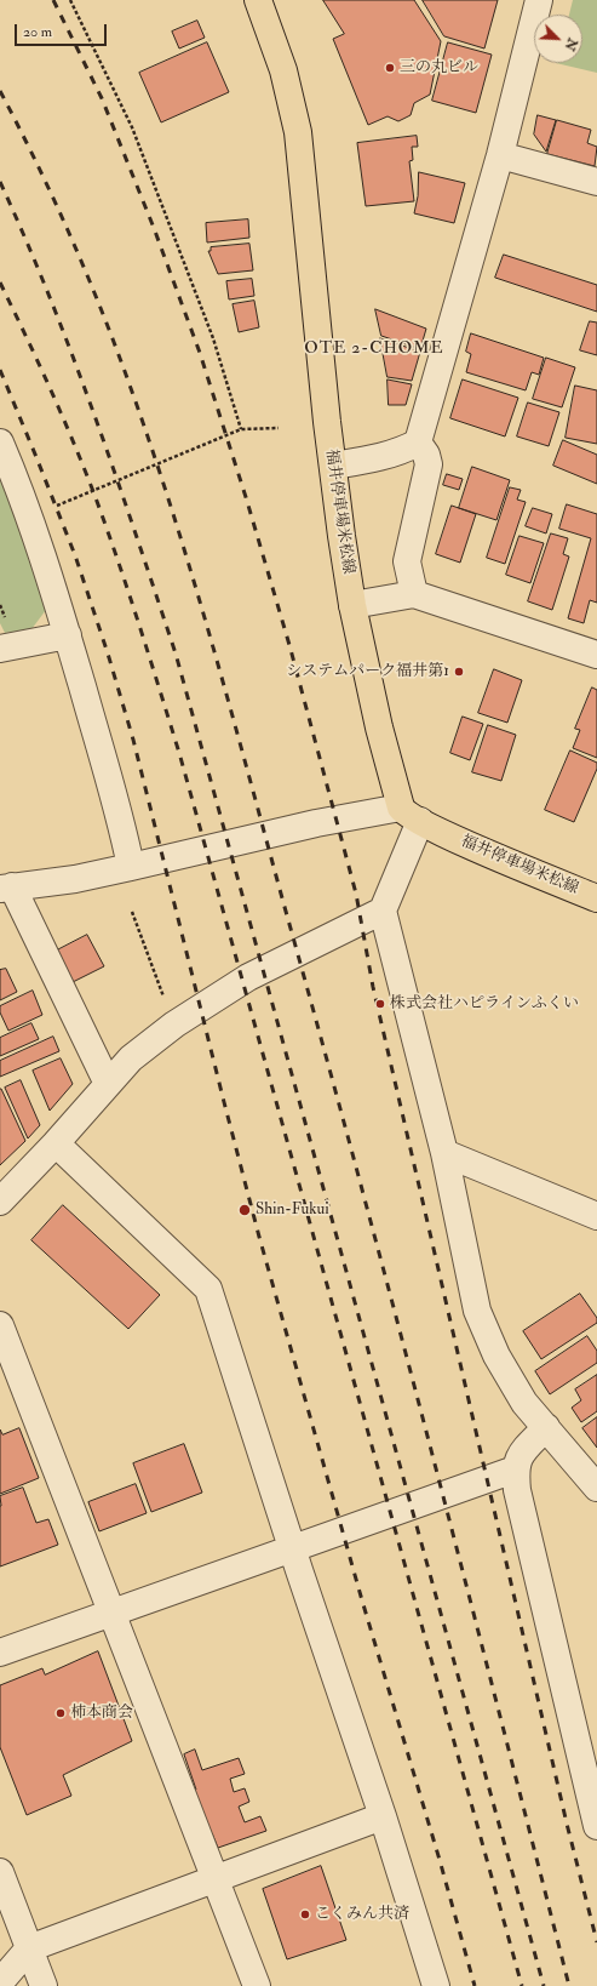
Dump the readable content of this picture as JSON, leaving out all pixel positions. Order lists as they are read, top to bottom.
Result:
{
  "streets": {
    "main road": ["福井停車場米松線"]
  },
  "districts": ["OTE 2-CHOME"],
  "places": [
    "三の丸ビル",
    "システムパーク福井第1",
    "株式会社ハピラインふくい",
    "Shin-Fukui",
    "柿本商会",
    "こくみん共済"
  ],
  "scale_bar": "20 m",
  "north": "bottom right"
}
